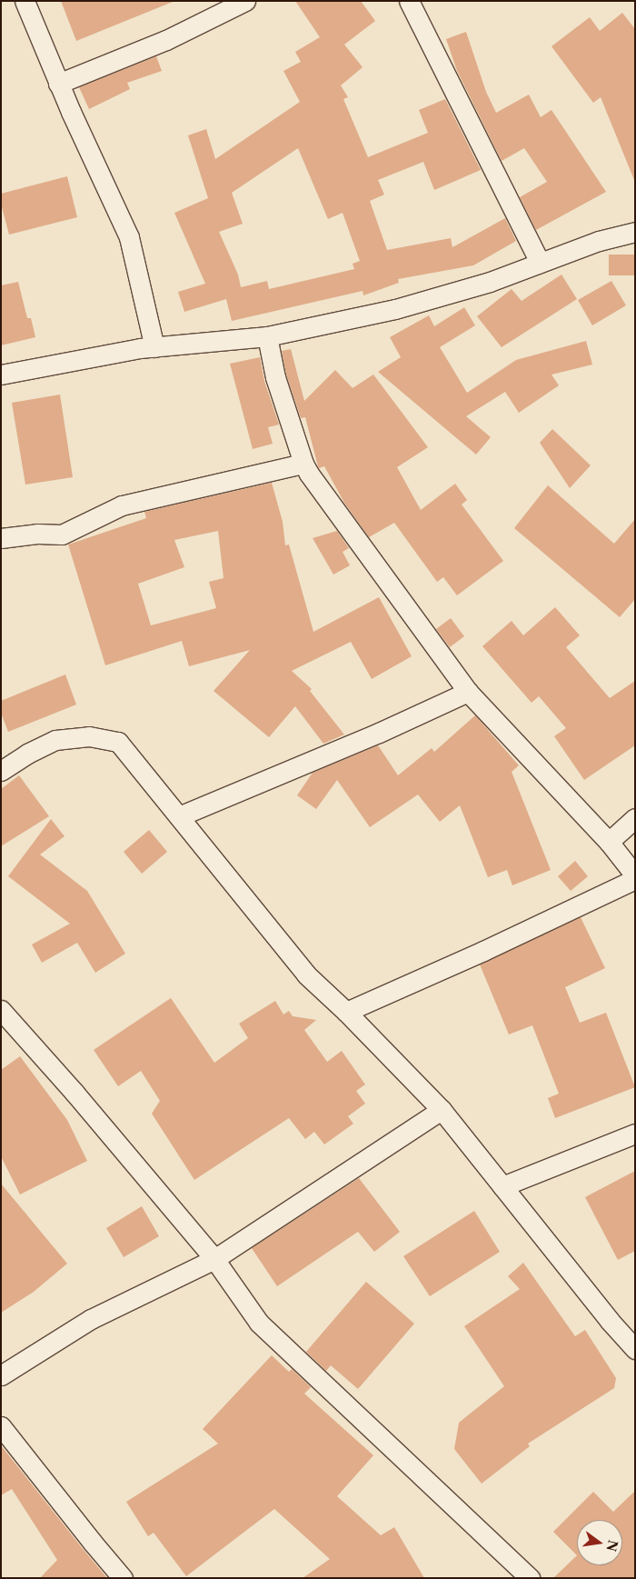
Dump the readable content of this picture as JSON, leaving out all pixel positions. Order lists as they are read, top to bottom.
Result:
{
  "north": "right"
}
